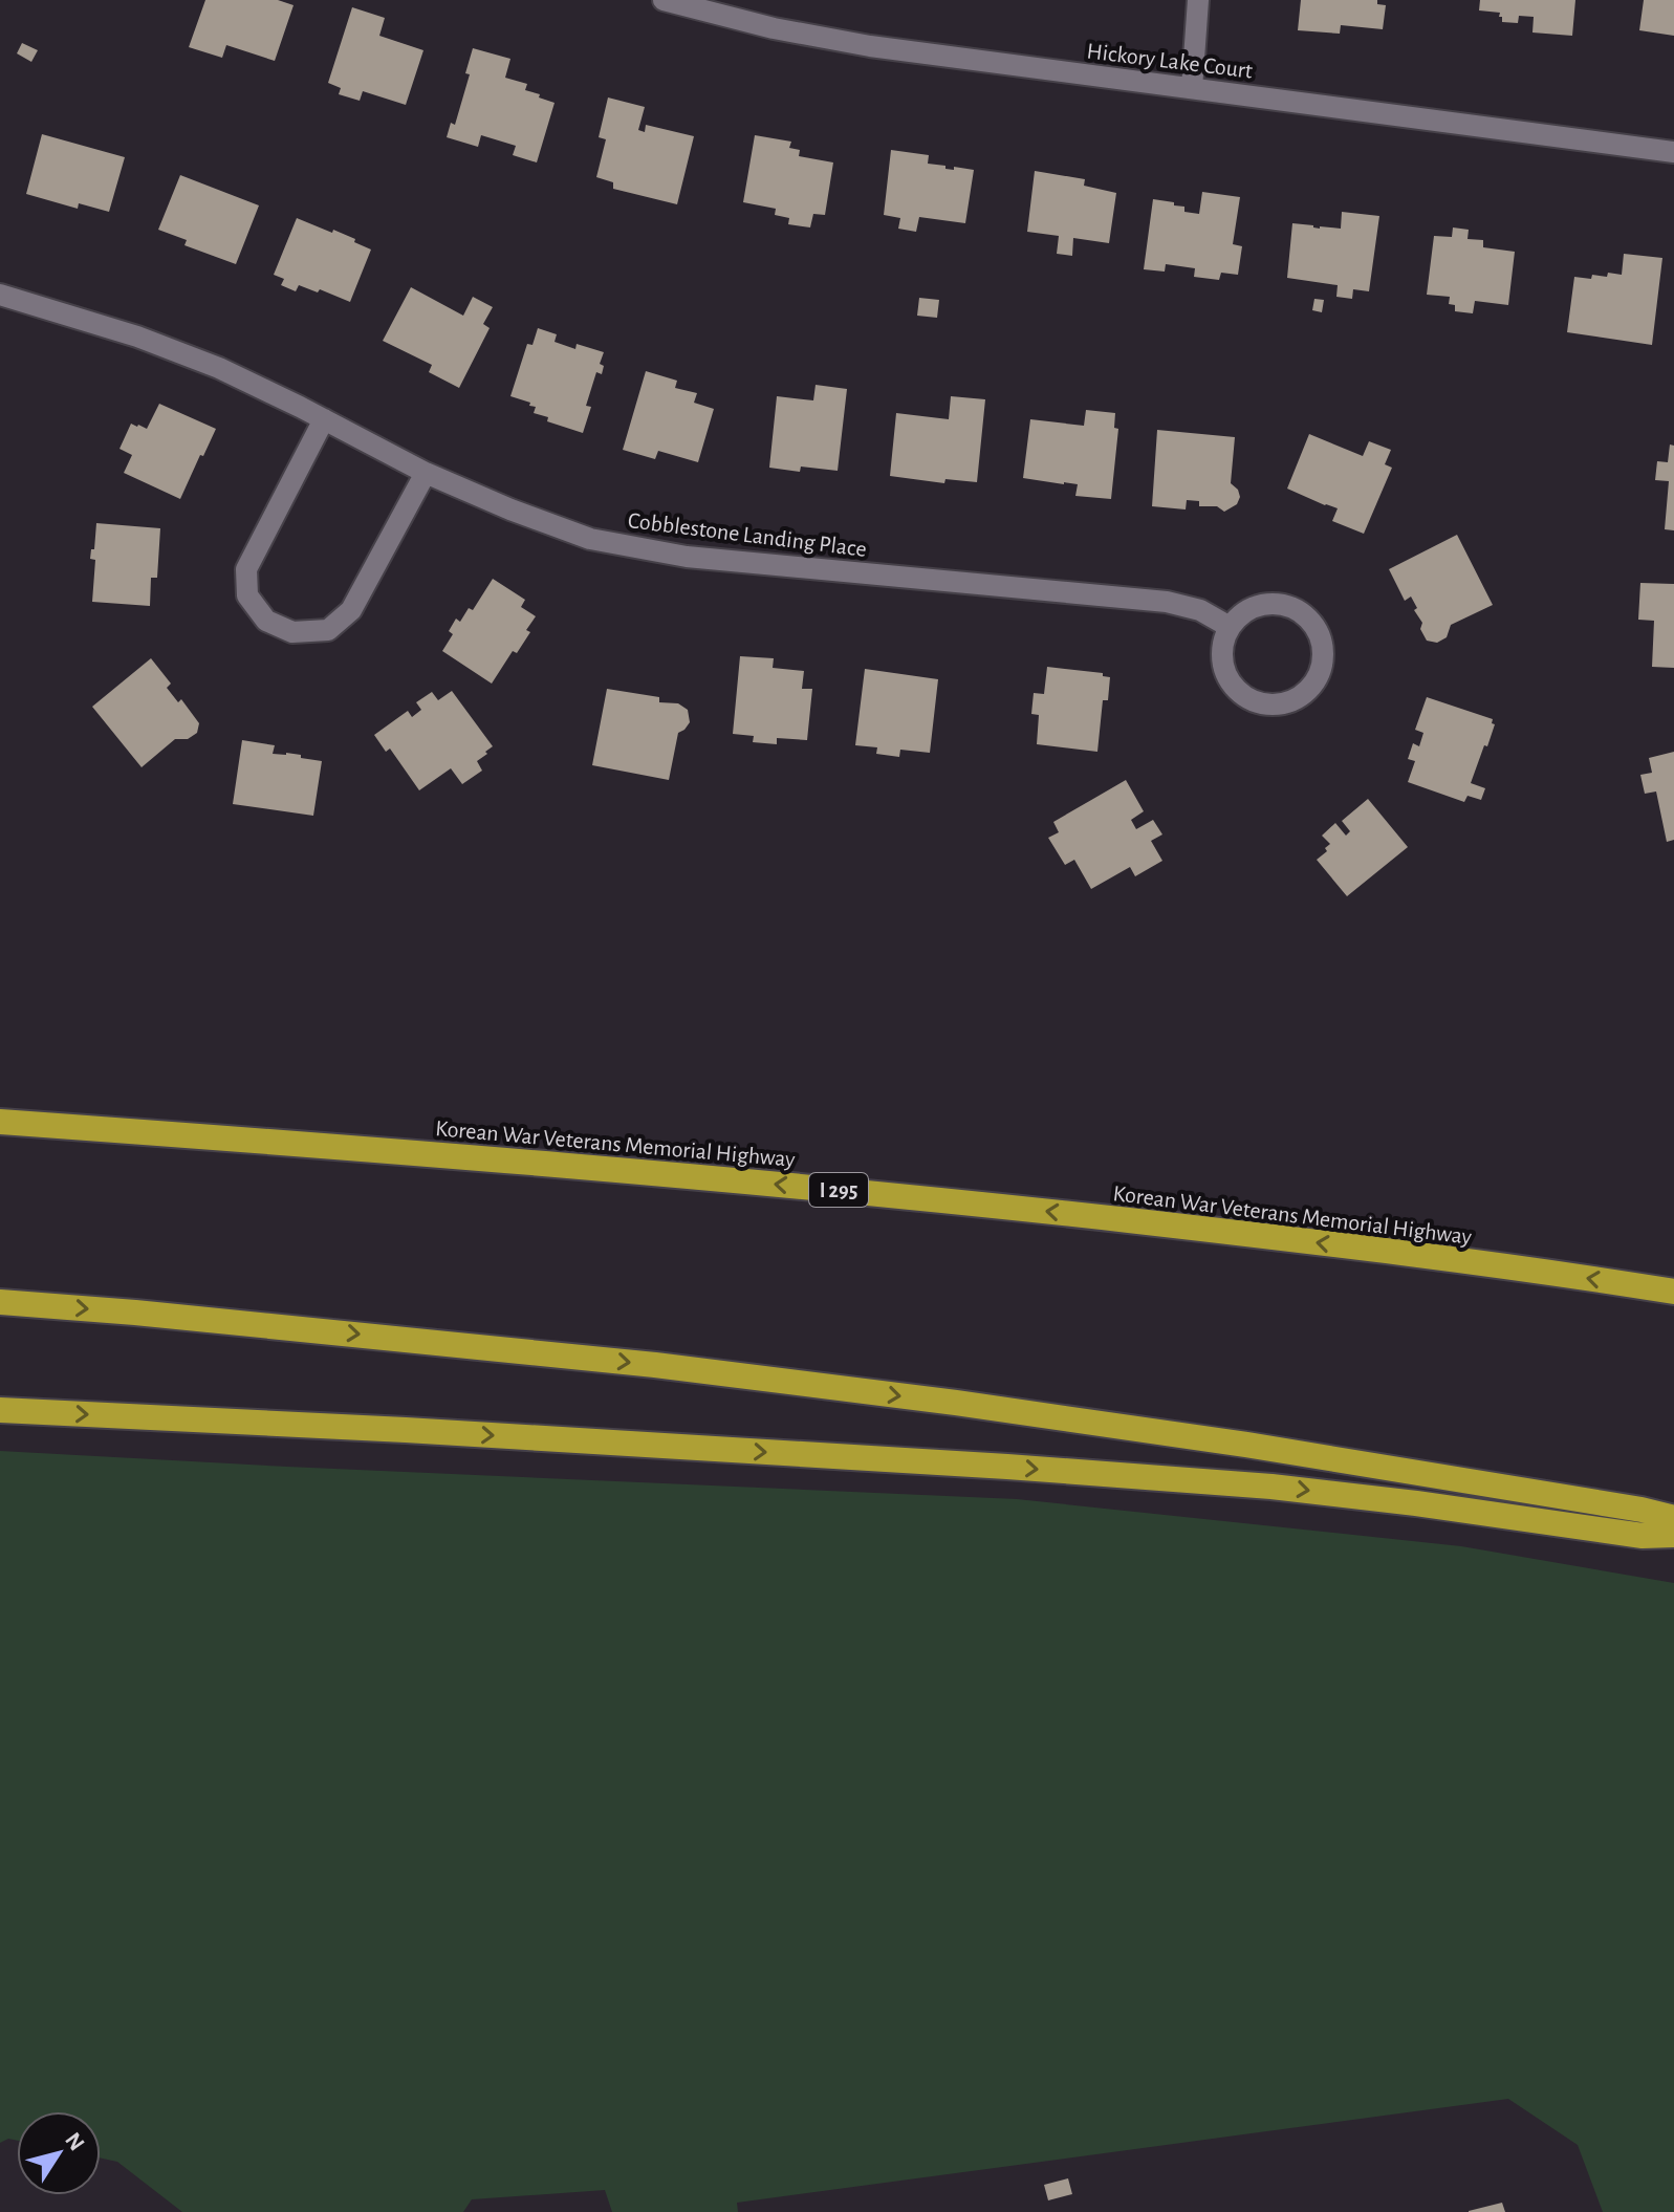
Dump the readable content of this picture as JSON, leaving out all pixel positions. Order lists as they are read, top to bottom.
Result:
{
  "streets": {
    "highway": ["Korean War Veterans Memorial Highway", "I 295"],
    "street": ["Hickory Lake Court", "Cobblestone Landing Place"]
  },
  "north": "top right"
}
